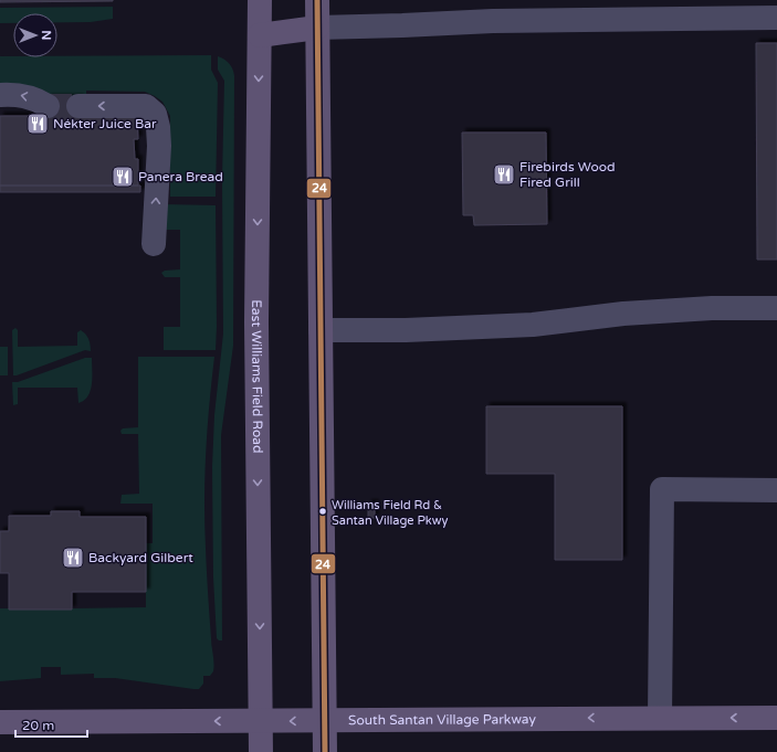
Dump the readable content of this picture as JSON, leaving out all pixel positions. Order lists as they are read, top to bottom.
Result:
{
  "streets": {
    "main road": ["East Williams Field Road", "South Santan Village Parkway"]
  },
  "crossings": [
    ["East Williams Field Road", "South Santan Village Parkway"]
  ],
  "one_way": ["South Santan Village Parkway"],
  "places": {
    "restaurant": [
      "Nékter Juice Bar",
      "Firebirds Wood Fired Grill",
      "Panera Bread",
      "Backyard Gilbert"
    ],
    "other": ["Williams Field Rd & Santan Village Pkwy"]
  },
  "lines": ["transit line 24"],
  "scale_bar": "20 m",
  "north": "right"
}
